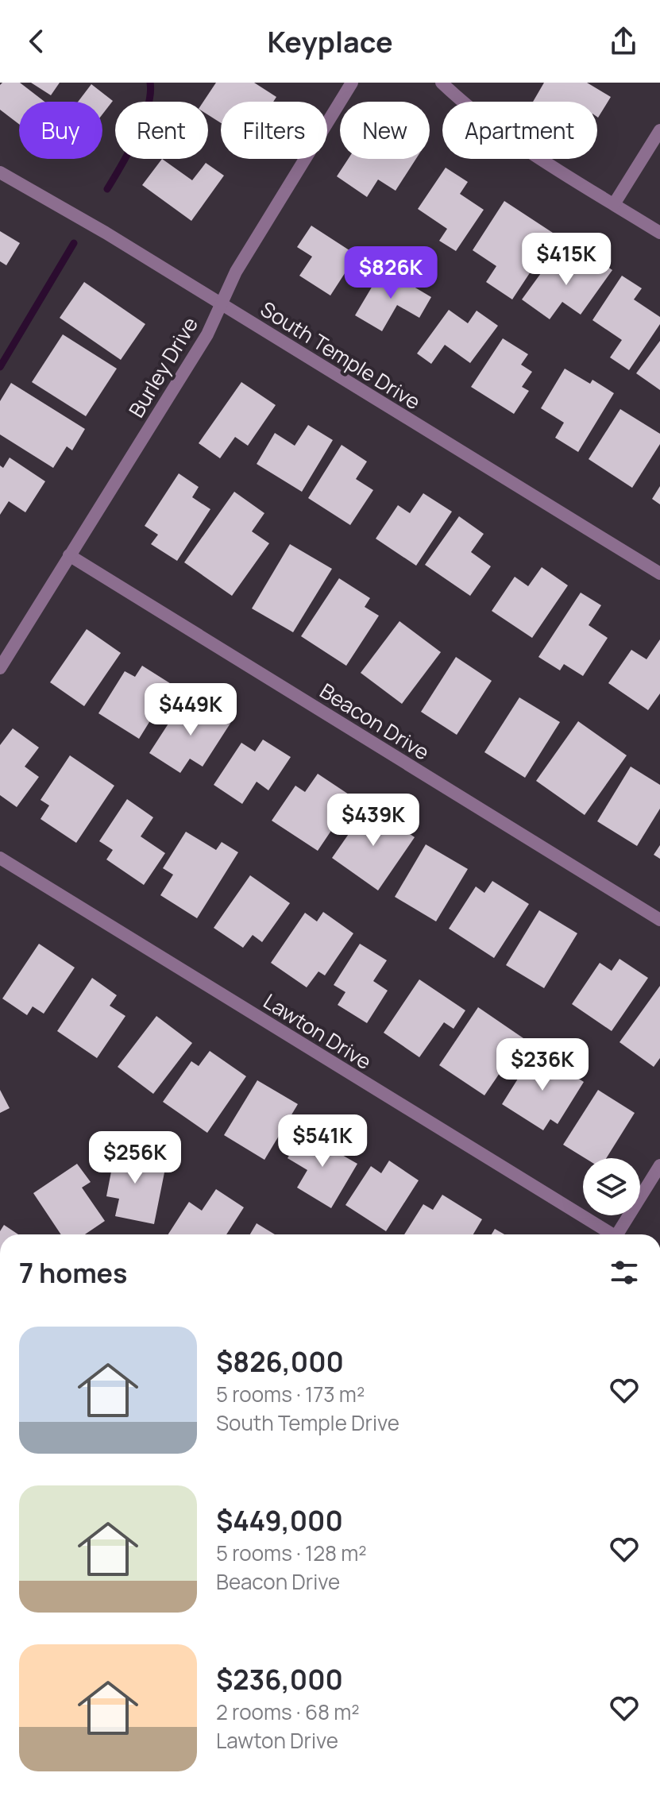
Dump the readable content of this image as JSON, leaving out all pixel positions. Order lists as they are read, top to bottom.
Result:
{
  "streets": {
    "street": [
      "South Temple Drive",
      "Burley Drive",
      "Beacon Drive",
      "Lawton Drive"
    ]
  },
  "crossings": [
    ["South Temple Drive", "Burley Drive"],
    ["Burley Drive", "Beacon Drive"]
  ],
  "page": {
    "header": "Keyplace",
    "chip": [
      "Buy",
      "Rent",
      "Filters",
      "New",
      "Apartment"
    ],
    "price": [
      "$415K",
      "$826K",
      "$449K",
      "$439K",
      "$236K",
      "$541K",
      "$256K"
    ],
    "heading": "7 homes",
    "list": [
      {
        "name": "$826,000",
        "note": "5 rooms · 173 m² · South Temple Drive"
      },
      {
        "name": "$449,000",
        "note": "5 rooms · 128 m² · Beacon Drive"
      },
      {
        "name": "$236,000",
        "note": "2 rooms · 68 m² · Lawton Drive"
      }
    ]
  }
}
